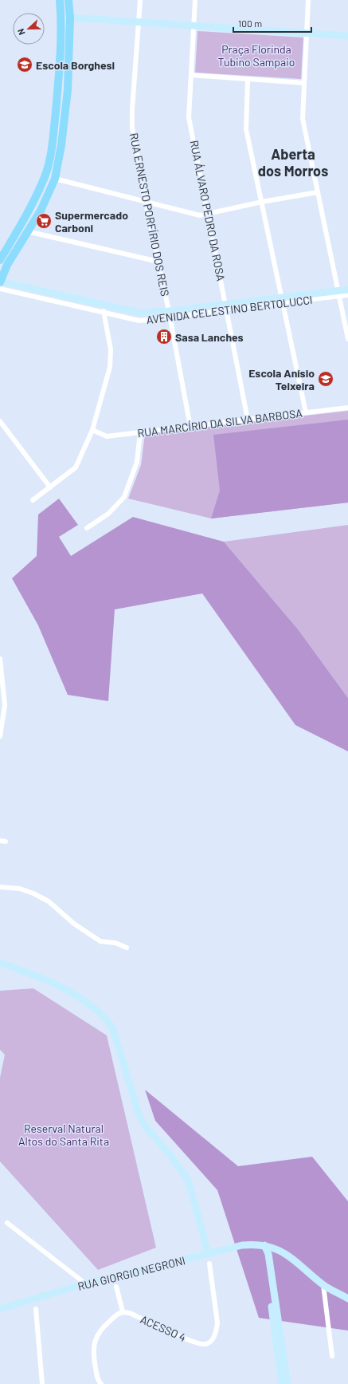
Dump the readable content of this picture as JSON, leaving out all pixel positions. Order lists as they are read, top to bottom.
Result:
{
  "streets": {
    "street": [
      "RUA ÁLVARO PEDRO DA ROSA",
      "RUA ERNESTO PORFÍRIO DOS REIS",
      "AVENIDA CELESTINO BERTOLUCCI",
      "RUA MARCÍRIO DA SILVA BARBOSA",
      "RUA GIORGIO NEGRONI",
      "ACESSO 4"
    ]
  },
  "crossings": [
    ["RUA ÁLVARO PEDRO DA ROSA", "AVENIDA CELESTINO BERTOLUCCI"],
    ["RUA ÁLVARO PEDRO DA ROSA", "RUA MARCÍRIO DA SILVA BARBOSA"],
    ["RUA ERNESTO PORFÍRIO DOS REIS", "AVENIDA CELESTINO BERTOLUCCI"],
    ["RUA ERNESTO PORFÍRIO DOS REIS", "RUA MARCÍRIO DA SILVA BARBOSA"]
  ],
  "districts": ["Aberta dos Morros"],
  "parks": ["Praça Florinda Tubino Sampaio", "Reserval Natural Altos do Santa Rita"],
  "places": {
    "school or university": ["Escola Borghesi", "Escola Anísio Teixeira"],
    "supermarket": ["Supermercado Carboni"],
    "building": ["Sasa Lanches"]
  },
  "scale_bar": "100 m",
  "north": "left"
}
